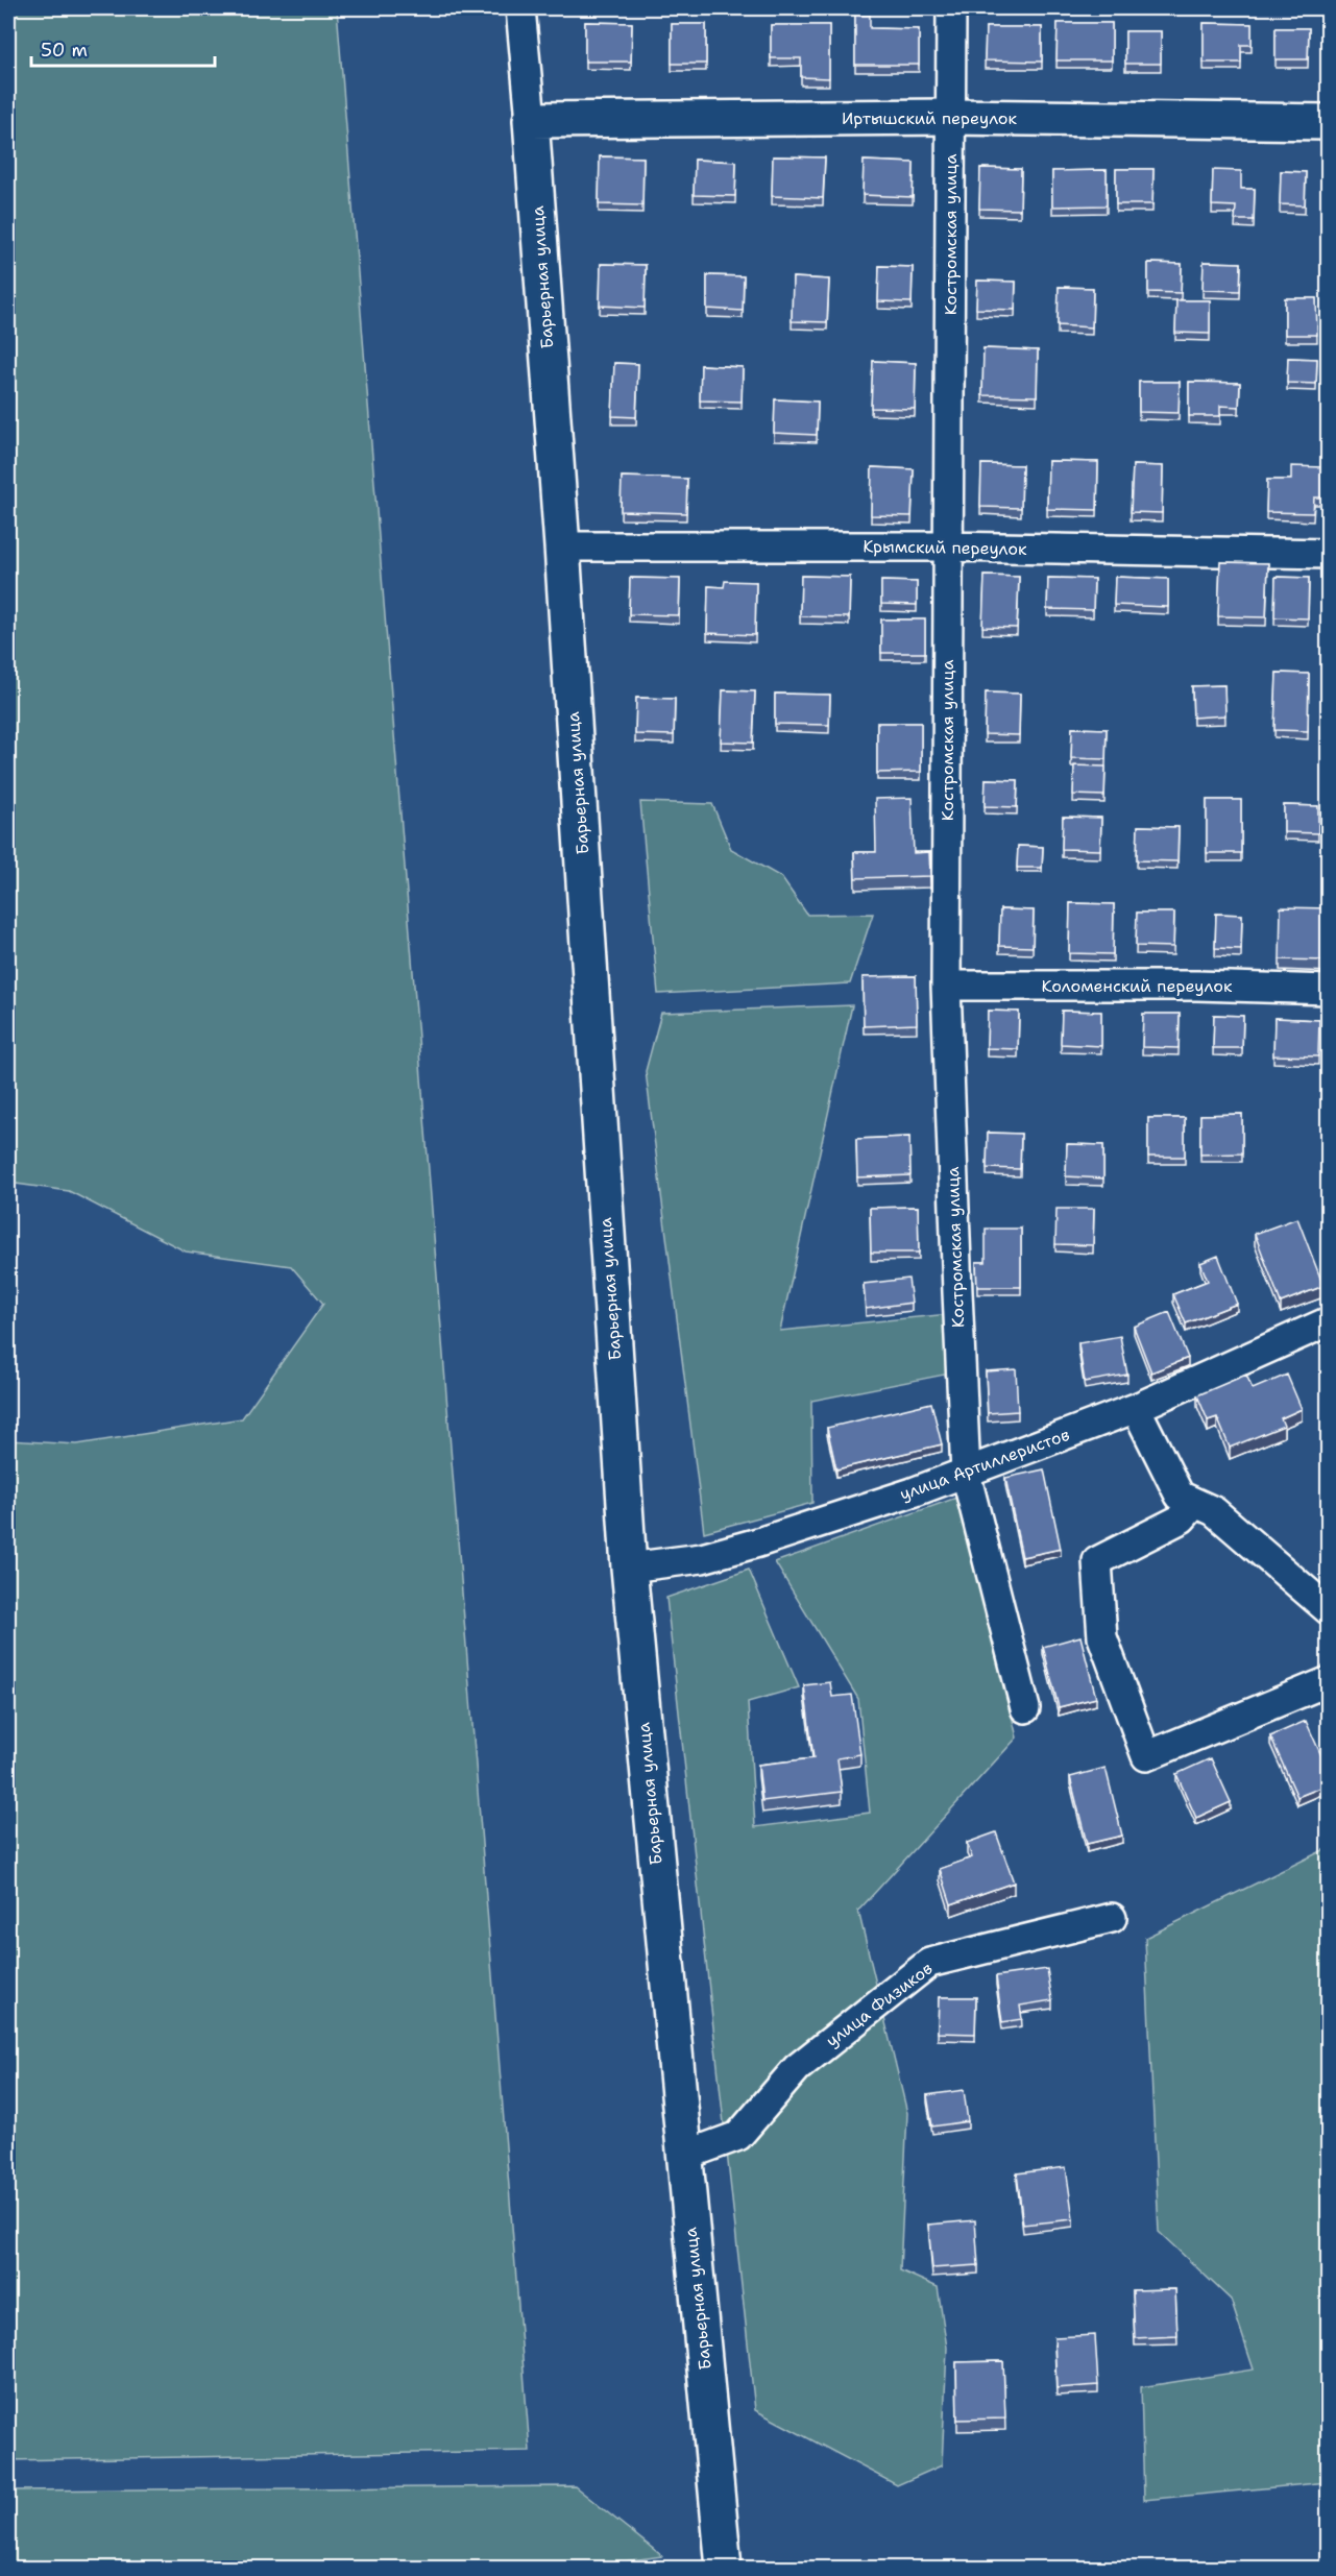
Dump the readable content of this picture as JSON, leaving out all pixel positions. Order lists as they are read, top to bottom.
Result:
{
  "streets": {
    "street": [
      "Иртышский переулок",
      "Костромская улица",
      "Барьерная улица",
      "Крымский переулок",
      "Коломенский переулок",
      "улица Артиллеристов",
      "улица Физиков"
    ]
  },
  "crossings": [
    ["Иртышский переулок", "Костромская улица"],
    ["Иртышский переулок", "Барьерная улица"],
    ["Костромская улица", "Крымский переулок"],
    ["Костромская улица", "Коломенский переулок"],
    ["Костромская улица", "улица Артиллеристов"],
    ["Барьерная улица", "Крымский переулок"],
    ["Барьерная улица", "улица Артиллеристов"],
    ["Барьерная улица", "улица Физиков"]
  ],
  "scale_bar": "50 m"
}
